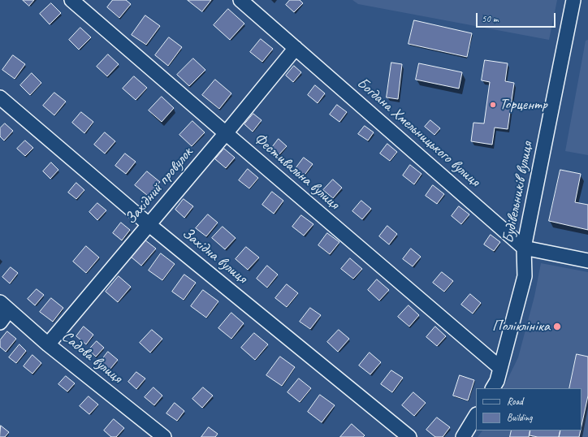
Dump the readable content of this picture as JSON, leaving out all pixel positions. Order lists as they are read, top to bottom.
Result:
{
  "streets": {
    "street": [
      "Богдана Хмельницького вулиця",
      "Фестивальна вулиця",
      "Західний провулок",
      "Будівельників вулиця",
      "Західна вулиця",
      "Садова вулиця"
    ]
  },
  "crossings": [
    ["Богдана Хмельницького вулиця", "Західний провулок"],
    ["Богдана Хмельницького вулиця", "Будівельників вулиця"],
    ["Фестивальна вулиця", "Західний провулок"],
    ["Фестивальна вулиця", "Будівельників вулиця"],
    ["Західний провулок", "Західна вулиця"],
    ["Західний провулок", "Садова вулиця"]
  ],
  "places": ["Торцентр", "Поліклініка"],
  "legend": ["Road", "Building"],
  "scale_bar": "50 m"
}
